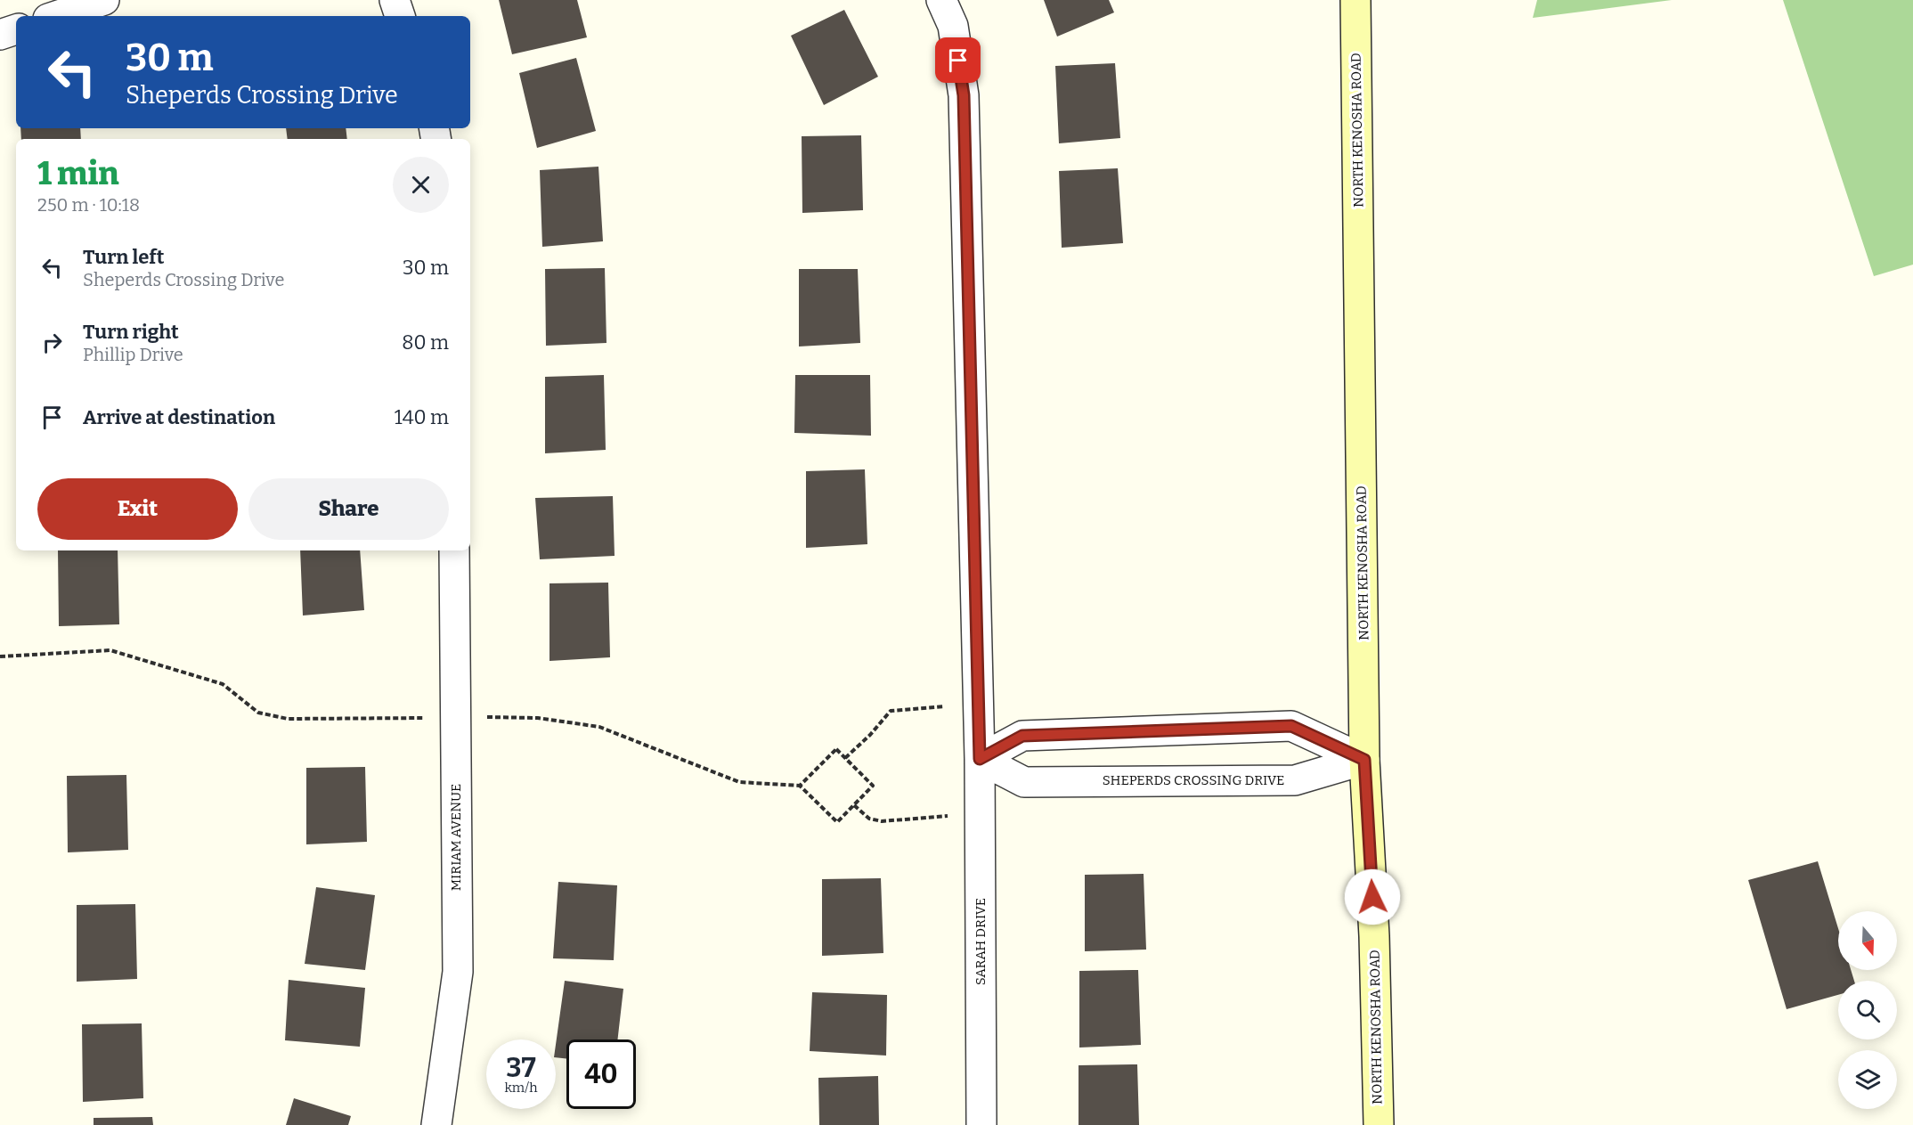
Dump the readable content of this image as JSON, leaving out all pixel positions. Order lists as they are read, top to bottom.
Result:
{
  "streets": {
    "street": [
      "NORTH KENOSHA ROAD",
      "SHEPERDS CROSSING DRIVE",
      "MIRIAM AVENUE",
      "SARAH DRIVE"
    ]
  },
  "crossings": [
    ["NORTH KENOSHA ROAD", "SHEPERDS CROSSING DRIVE"],
    ["SHEPERDS CROSSING DRIVE", "SARAH DRIVE"]
  ],
  "north": "bottom",
  "page": {
    "turn": ["30 m", "Sheperds Crossing Drive"],
    "heading": ["1 min", "250 m · 10:18"],
    "list": [
      {
        "name": "Turn left",
        "note": "Sheperds Crossing Drive",
        "value": "30 m"
      },
      {
        "name": "Turn right",
        "note": "Phillip Drive",
        "value": "80 m"
      },
      {
        "name": "Arrive at destination",
        "value": "140 m"
      }
    ],
    "buttons": ["Exit", "Share"],
    "speed": "37 km/h",
    "limit": "40"
  }
}
